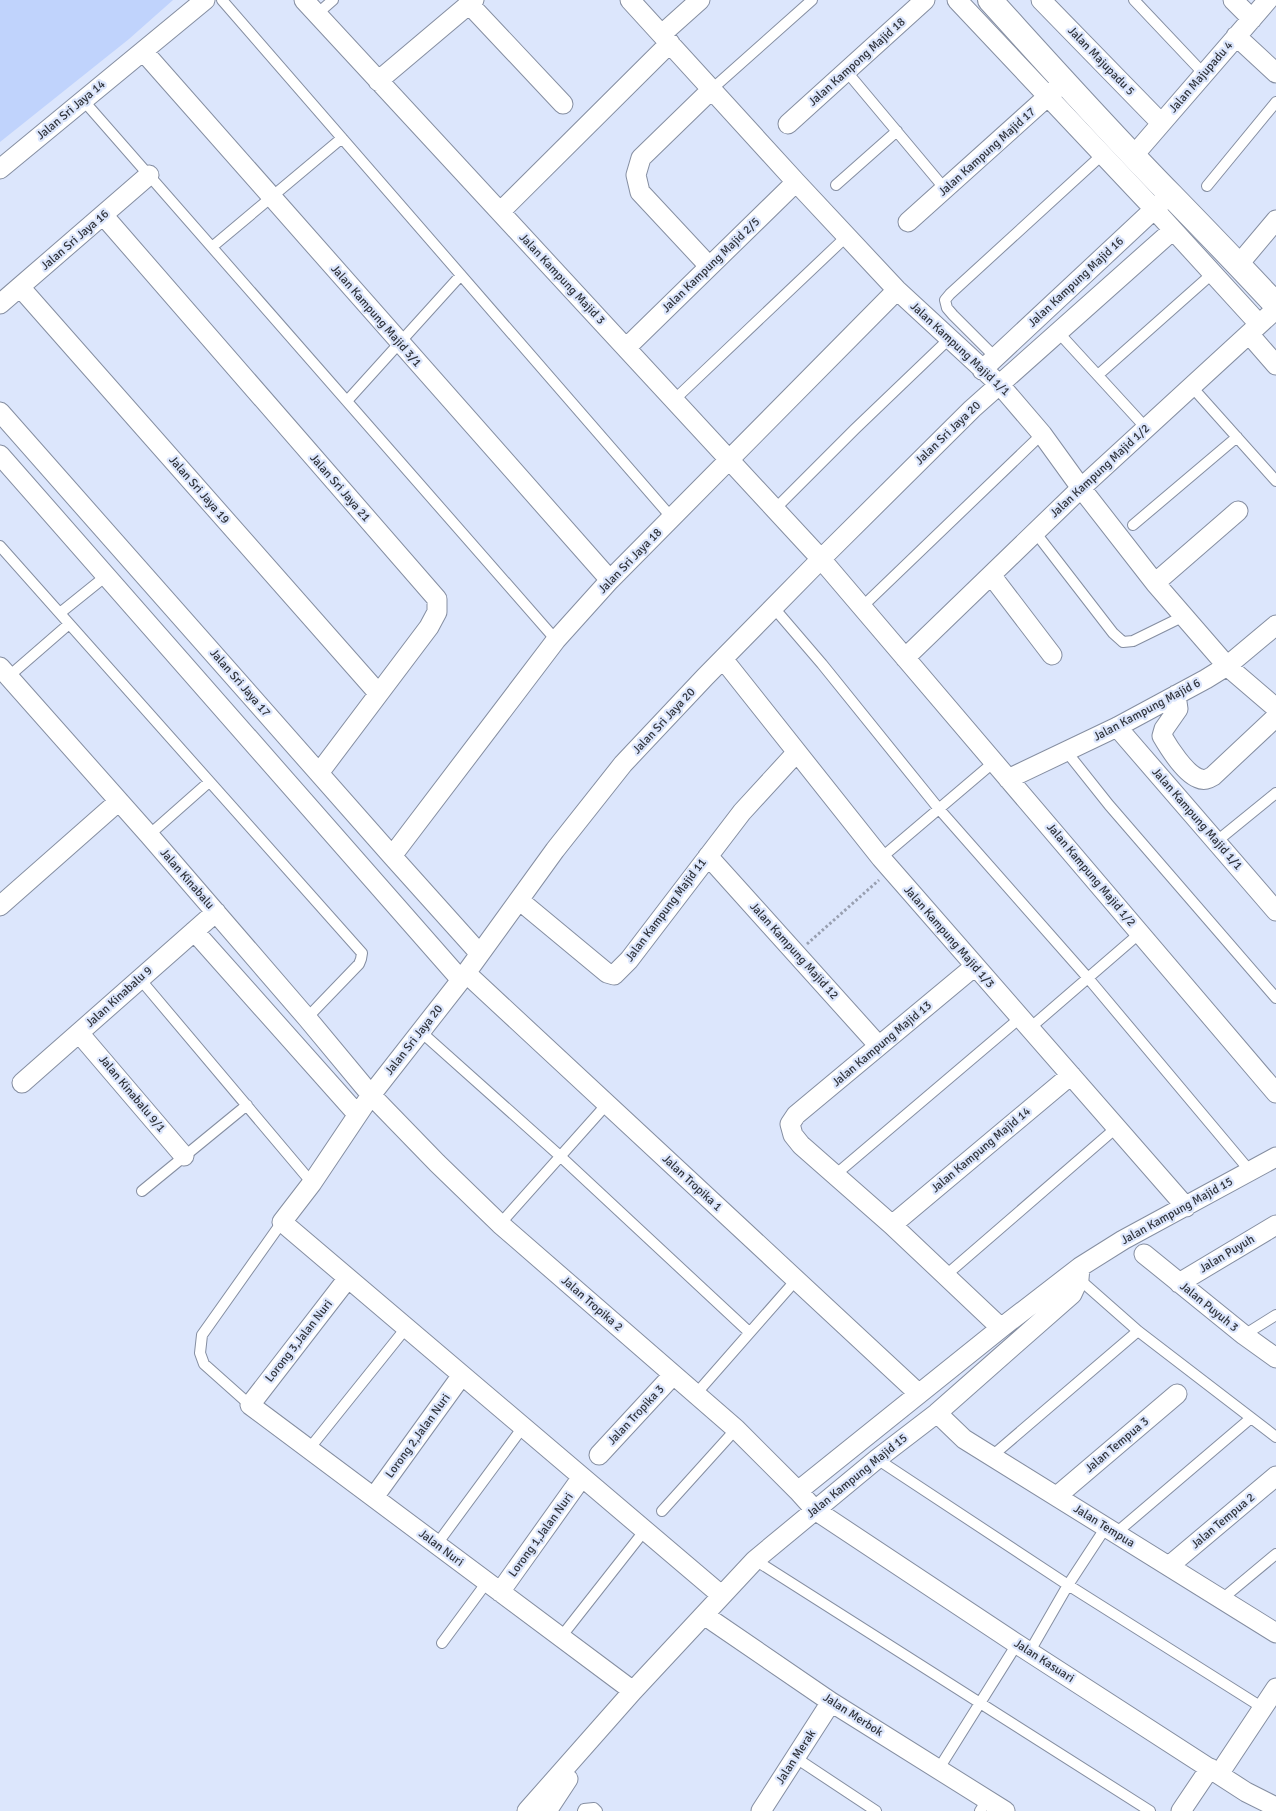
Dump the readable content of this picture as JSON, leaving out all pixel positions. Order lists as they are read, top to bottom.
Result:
{
  "streets": {
    "street": [
      "Jalan Majupadu 5",
      "Jalan Kampong Majid 18",
      "Jalan Majupadu 4",
      "Jalan Sri Jaya 14",
      "Jalan Kampung Majid 17",
      "Jalan Sri Jaya 16",
      "Jalan Kampung Majid 2/5",
      "Jalan Kampung Majid 3",
      "Jalan Kampung Majid 16",
      "Jalan Kampung Majid 3/1",
      "Jalan Kampung Majid 1/1",
      "Jalan Sri Jaya 20",
      "Jalan Kampung Majid 1/2",
      "Jalan Sri Jaya 21",
      "Jalan Sri Jaya 19",
      "Jalan Sri Jaya 18",
      "Jalan Sri Jaya 17",
      "Jalan Kampung Majid 6",
      "Jalan Kinabalu",
      "Jalan Kampung Majid 11",
      "Jalan Kampung Majid 1/3",
      "Jalan Kampung Majid 12",
      "Jalan Kinabalu 9",
      "Jalan Kampung Majid 13",
      "Jalan Kinabalu 9/1",
      "Jalan Kampung Majid 14",
      "Jalan Tropika 1",
      "Jalan Kampung Majid 15",
      "Jalan Puyuh",
      "Jalan Tropika 2",
      "Jalan Puyuh 3",
      "Lorong 3,Jalan Nuri",
      "Jalan Tropika 3",
      "Lorong 2,Jalan Nuri",
      "Jalan Tempua 3",
      "Jalan Tempua 2",
      "Jalan Tempua",
      "Lorong 1,Jalan Nuri",
      "Jalan Nuri",
      "Jalan Kasuari",
      "Jalan Merbok",
      "Jalan Merak"
    ]
  },
  "crossings": [
    ["Jalan Majupadu 5", "Jalan Majupadu 4"],
    ["Jalan Sri Jaya 14", "Jalan Kampung Majid 3/1"],
    ["Jalan Sri Jaya 16", "Jalan Sri Jaya 21"],
    ["Jalan Sri Jaya 16", "Jalan Sri Jaya 19"],
    ["Jalan Kampung Majid 2/5", "Jalan Kampung Majid 3"],
    ["Jalan Kampung Majid 2/5", "Jalan Kampung Majid 1/1"],
    ["Jalan Kampung Majid 3", "Jalan Sri Jaya 20"],
    ["Jalan Kampung Majid 3", "Jalan Kampung Majid 1/2"],
    ["Jalan Kampung Majid 3", "Jalan Sri Jaya 18"],
    ["Jalan Kampung Majid 16", "Jalan Kampung Majid 1/1"],
    ["Jalan Kampung Majid 3/1", "Jalan Sri Jaya 18"],
    ["Jalan Kampung Majid 1/1", "Jalan Sri Jaya 20"],
    ["Jalan Kampung Majid 1/1", "Jalan Kampung Majid 1/2"],
    ["Jalan Kampung Majid 1/1", "Jalan Sri Jaya 18"],
    ["Jalan Kampung Majid 1/1", "Jalan Kampung Majid 6"],
    ["Jalan Sri Jaya 20", "Jalan Kampung Majid 1/2"],
    ["Jalan Sri Jaya 20", "Jalan Sri Jaya 17"],
    ["Jalan Sri Jaya 20", "Jalan Kinabalu"],
    ["Jalan Sri Jaya 20", "Jalan Kampung Majid 11"],
    ["Jalan Sri Jaya 20", "Jalan Kampung Majid 1/3"],
    ["Jalan Sri Jaya 20", "Jalan Tropika 1"],
    ["Jalan Sri Jaya 20", "Jalan Tropika 2"],
    ["Jalan Kampung Majid 1/2", "Jalan Kampung Majid 6"],
    ["Jalan Sri Jaya 21", "Jalan Sri Jaya 19"],
    ["Jalan Sri Jaya 21", "Jalan Sri Jaya 17"],
    ["Jalan Sri Jaya 18", "Jalan Sri Jaya 17"],
    ["Jalan Kinabalu", "Jalan Kinabalu 9"],
    ["Jalan Kinabalu", "Jalan Tropika 2"],
    ["Jalan Kampung Majid 11", "Jalan Kampung Majid 1/3"],
    ["Jalan Kampung Majid 11", "Jalan Kampung Majid 12"],
    ["Jalan Kampung Majid 1/3", "Jalan Kampung Majid 13"],
    ["Jalan Kampung Majid 1/3", "Jalan Kampung Majid 14"],
    ["Jalan Kampung Majid 1/3", "Jalan Kampung Majid 15"],
    ["Jalan Kampung Majid 12", "Jalan Kampung Majid 13"],
    ["Jalan Kinabalu 9", "Jalan Kinabalu 9/1"],
    ["Jalan Tropika 1", "Jalan Kampung Majid 15"],
    ["Jalan Kampung Majid 15", "Jalan Tropika 2"],
    ["Jalan Kampung Majid 15", "Jalan Tempua"],
    ["Jalan Kampung Majid 15", "Jalan Nuri"],
    ["Jalan Kampung Majid 15", "Jalan Kasuari"],
    ["Jalan Kampung Majid 15", "Jalan Merbok"],
    ["Jalan Puyuh", "Jalan Puyuh 3"],
    ["Jalan Tropika 2", "Jalan Tropika 3"],
    ["Jalan Tropika 2", "Jalan Kasuari"],
    ["Lorong 3,Jalan Nuri", "Jalan Nuri"],
    ["Lorong 2,Jalan Nuri", "Jalan Nuri"],
    ["Jalan Tempua 3", "Jalan Tempua"],
    ["Jalan Tempua 2", "Jalan Tempua"],
    ["Lorong 1,Jalan Nuri", "Jalan Nuri"],
    ["Jalan Merbok", "Jalan Merak"]
  ]
}
